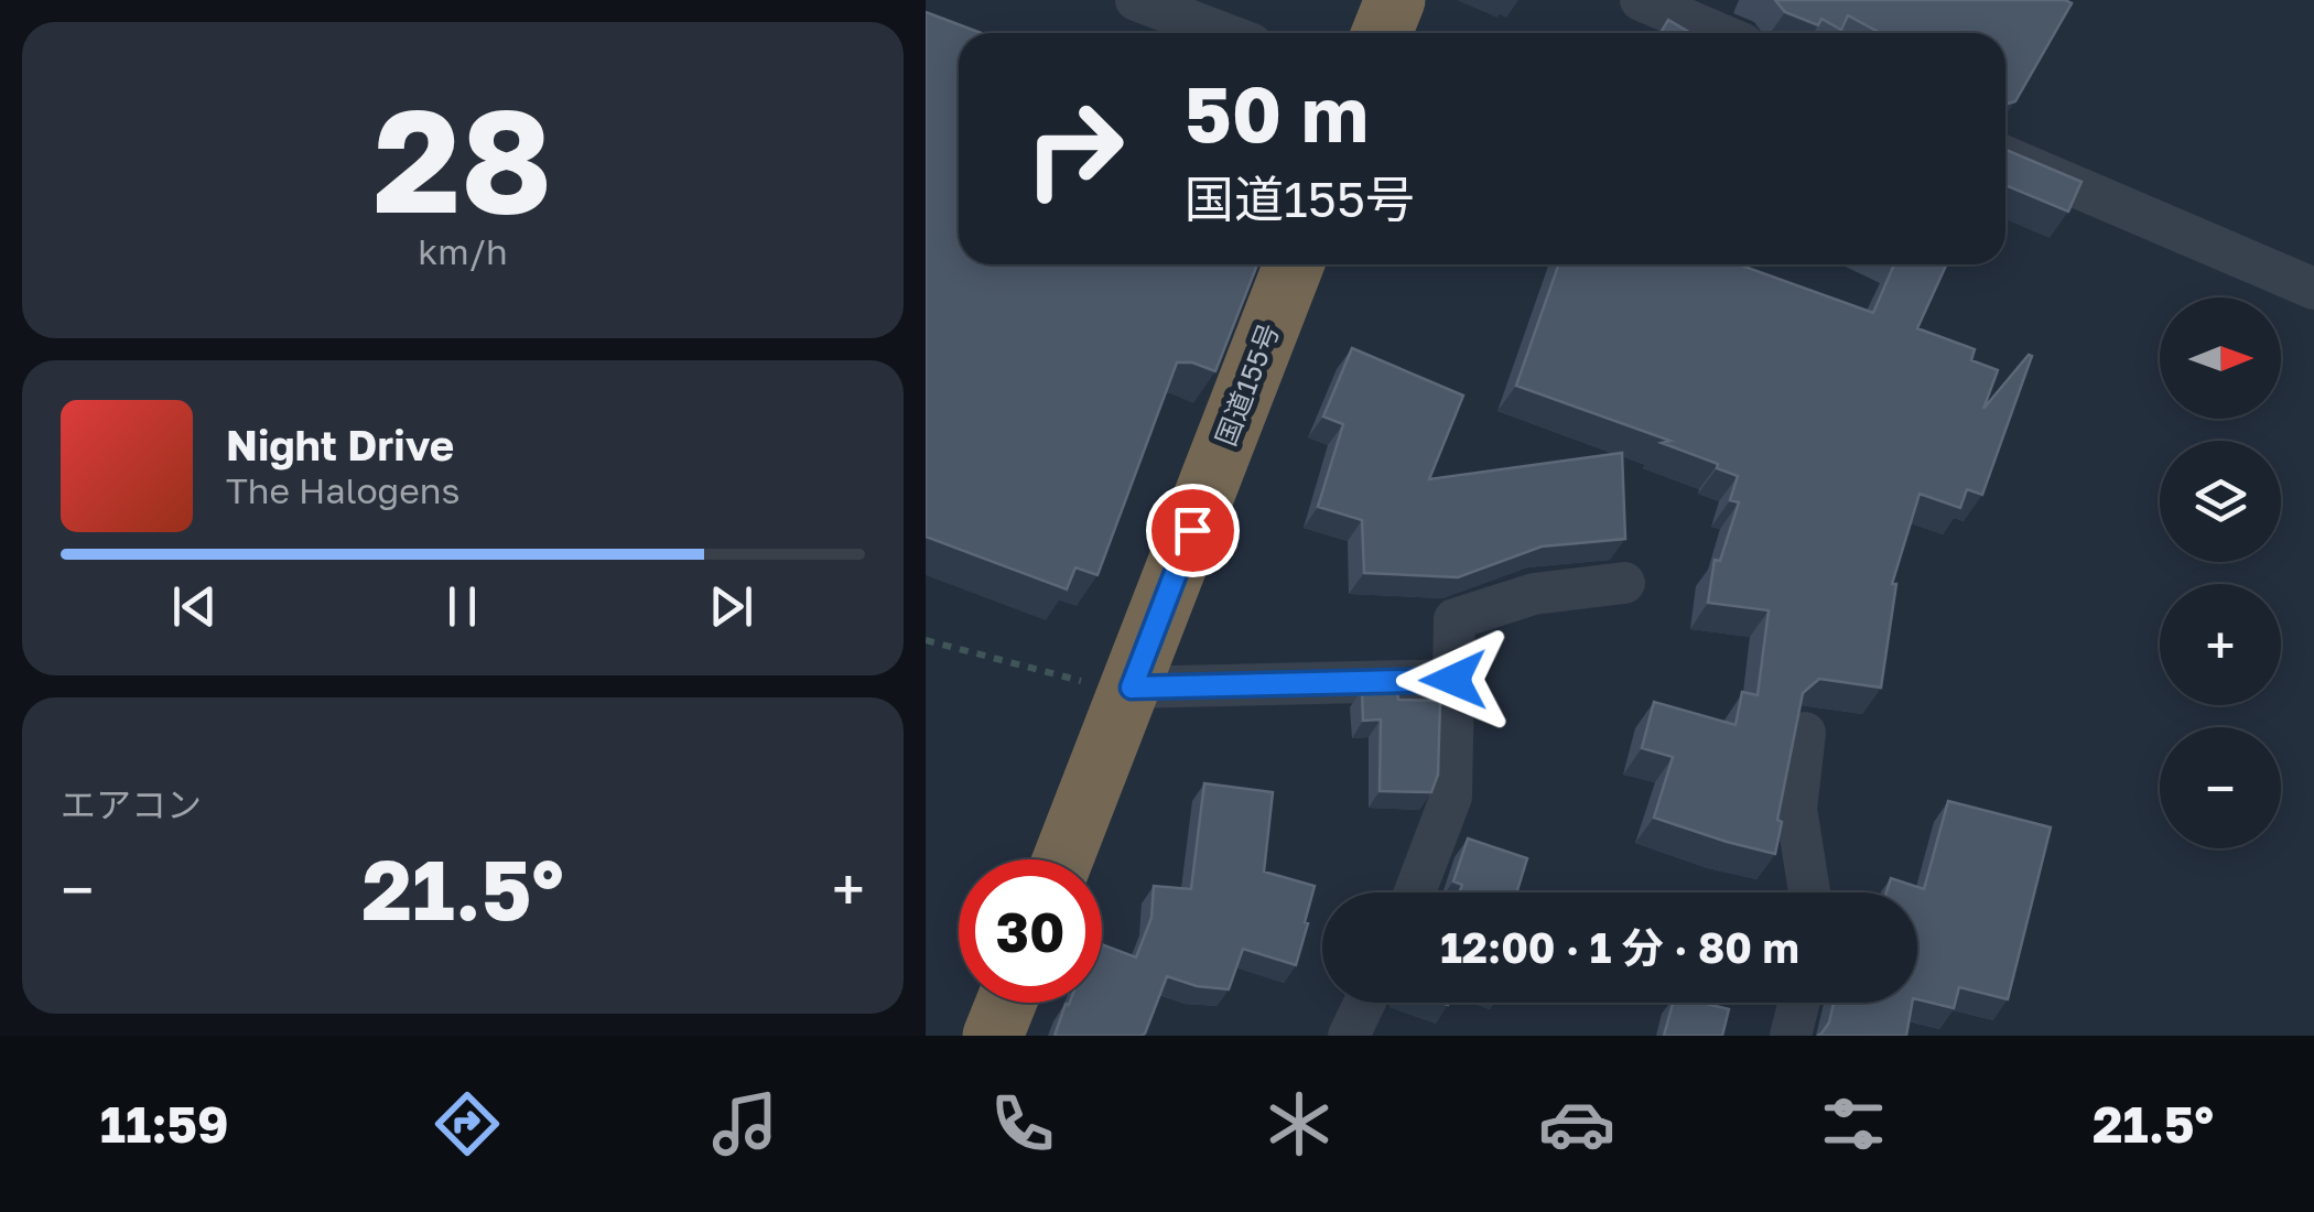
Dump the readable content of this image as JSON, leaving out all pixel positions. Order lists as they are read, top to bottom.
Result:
{
  "streets": {
    "highway": ["国道155号"]
  },
  "north": "right",
  "page": {
    "tile": [
      ["28", "km/h"],
      "エアコン"
    ],
    "turn": ["50 m", "国道155号"],
    "map_buttons": ["+", "−"],
    "song": ["Night Drive", "The Halogens"],
    "heat": ["−", "21.5°", "+"],
    "limit": "30",
    "trip": "12:00 · 1 分 · 80 m",
    "tabs": ["11:59", "21.5°"]
  }
}
